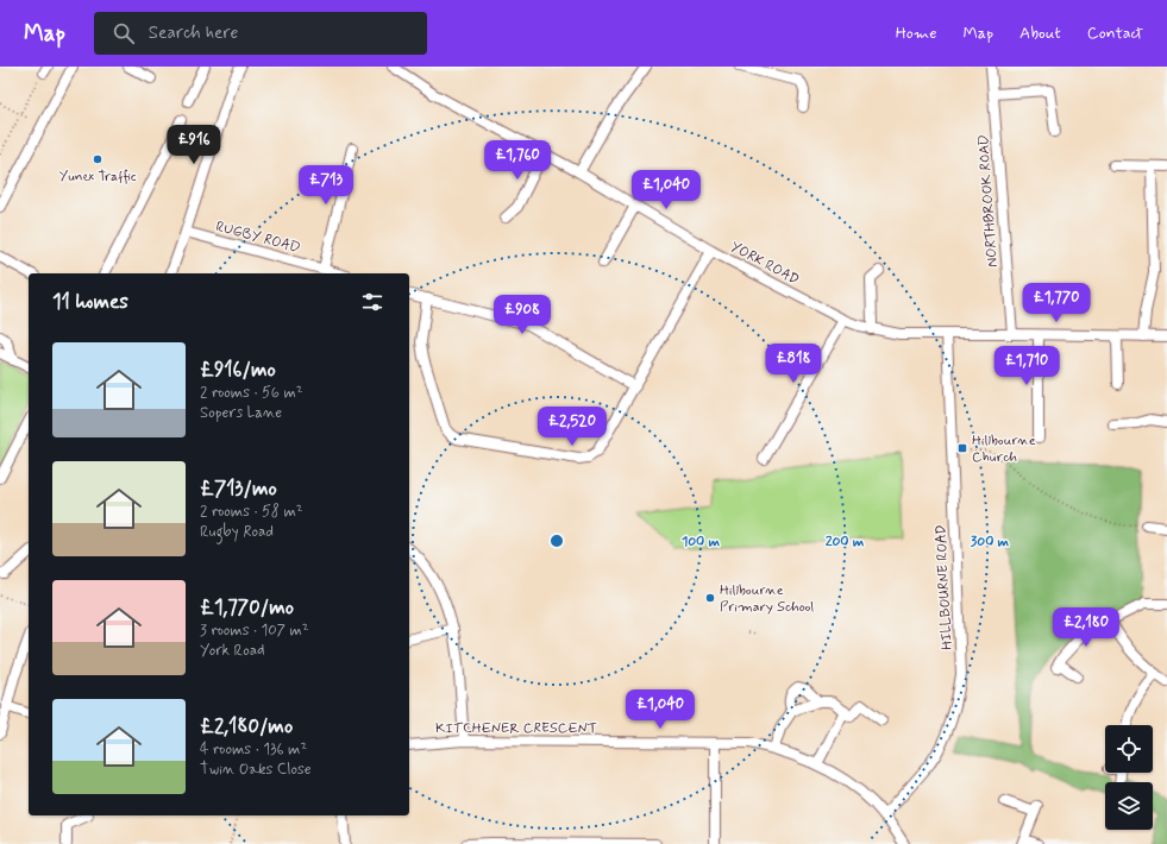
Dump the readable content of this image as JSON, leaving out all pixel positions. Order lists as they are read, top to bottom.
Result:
{
  "streets": {
    "street": [
      "NORTHBROOK ROAD",
      "RUGBY ROAD",
      "YORK ROAD",
      "HILLBOURNE ROAD",
      "KITCHENER CRESCENT"
    ]
  },
  "crossings": [
    ["NORTHBROOK ROAD", "YORK ROAD"],
    ["YORK ROAD", "HILLBOURNE ROAD"],
    ["HILLBOURNE ROAD", "KITCHENER CRESCENT"]
  ],
  "places": {
    "other": ["Yunex Traffic", "Hillbourne Primary School"],
    "transit": ["Hillbourne Church"]
  },
  "page": {
    "header": "Map",
    "search": "Search here",
    "nav": [
      "Home",
      "Map",
      "About",
      "Contact"
    ],
    "price": [
      "£916",
      "£1,760",
      "£713",
      "£1,040",
      "£1,770",
      "£908",
      "£818",
      "£1,710",
      "£2,520",
      "£2,180",
      "£1,040"
    ],
    "heading": "11 homes",
    "list": [
      {
        "name": "£916/mo",
        "note": "2 rooms · 56 m² · Sopers Lane"
      },
      {
        "name": "£713/mo",
        "note": "2 rooms · 58 m² · Rugby Road"
      },
      {
        "name": "£1,770/mo",
        "note": "3 rooms · 107 m² · York Road"
      },
      {
        "name": "£2,180/mo",
        "note": "4 rooms · 136 m² · Twin Oaks Close"
      }
    ]
  },
  "rings": ["100 m", "200 m", "300 m"]
}
